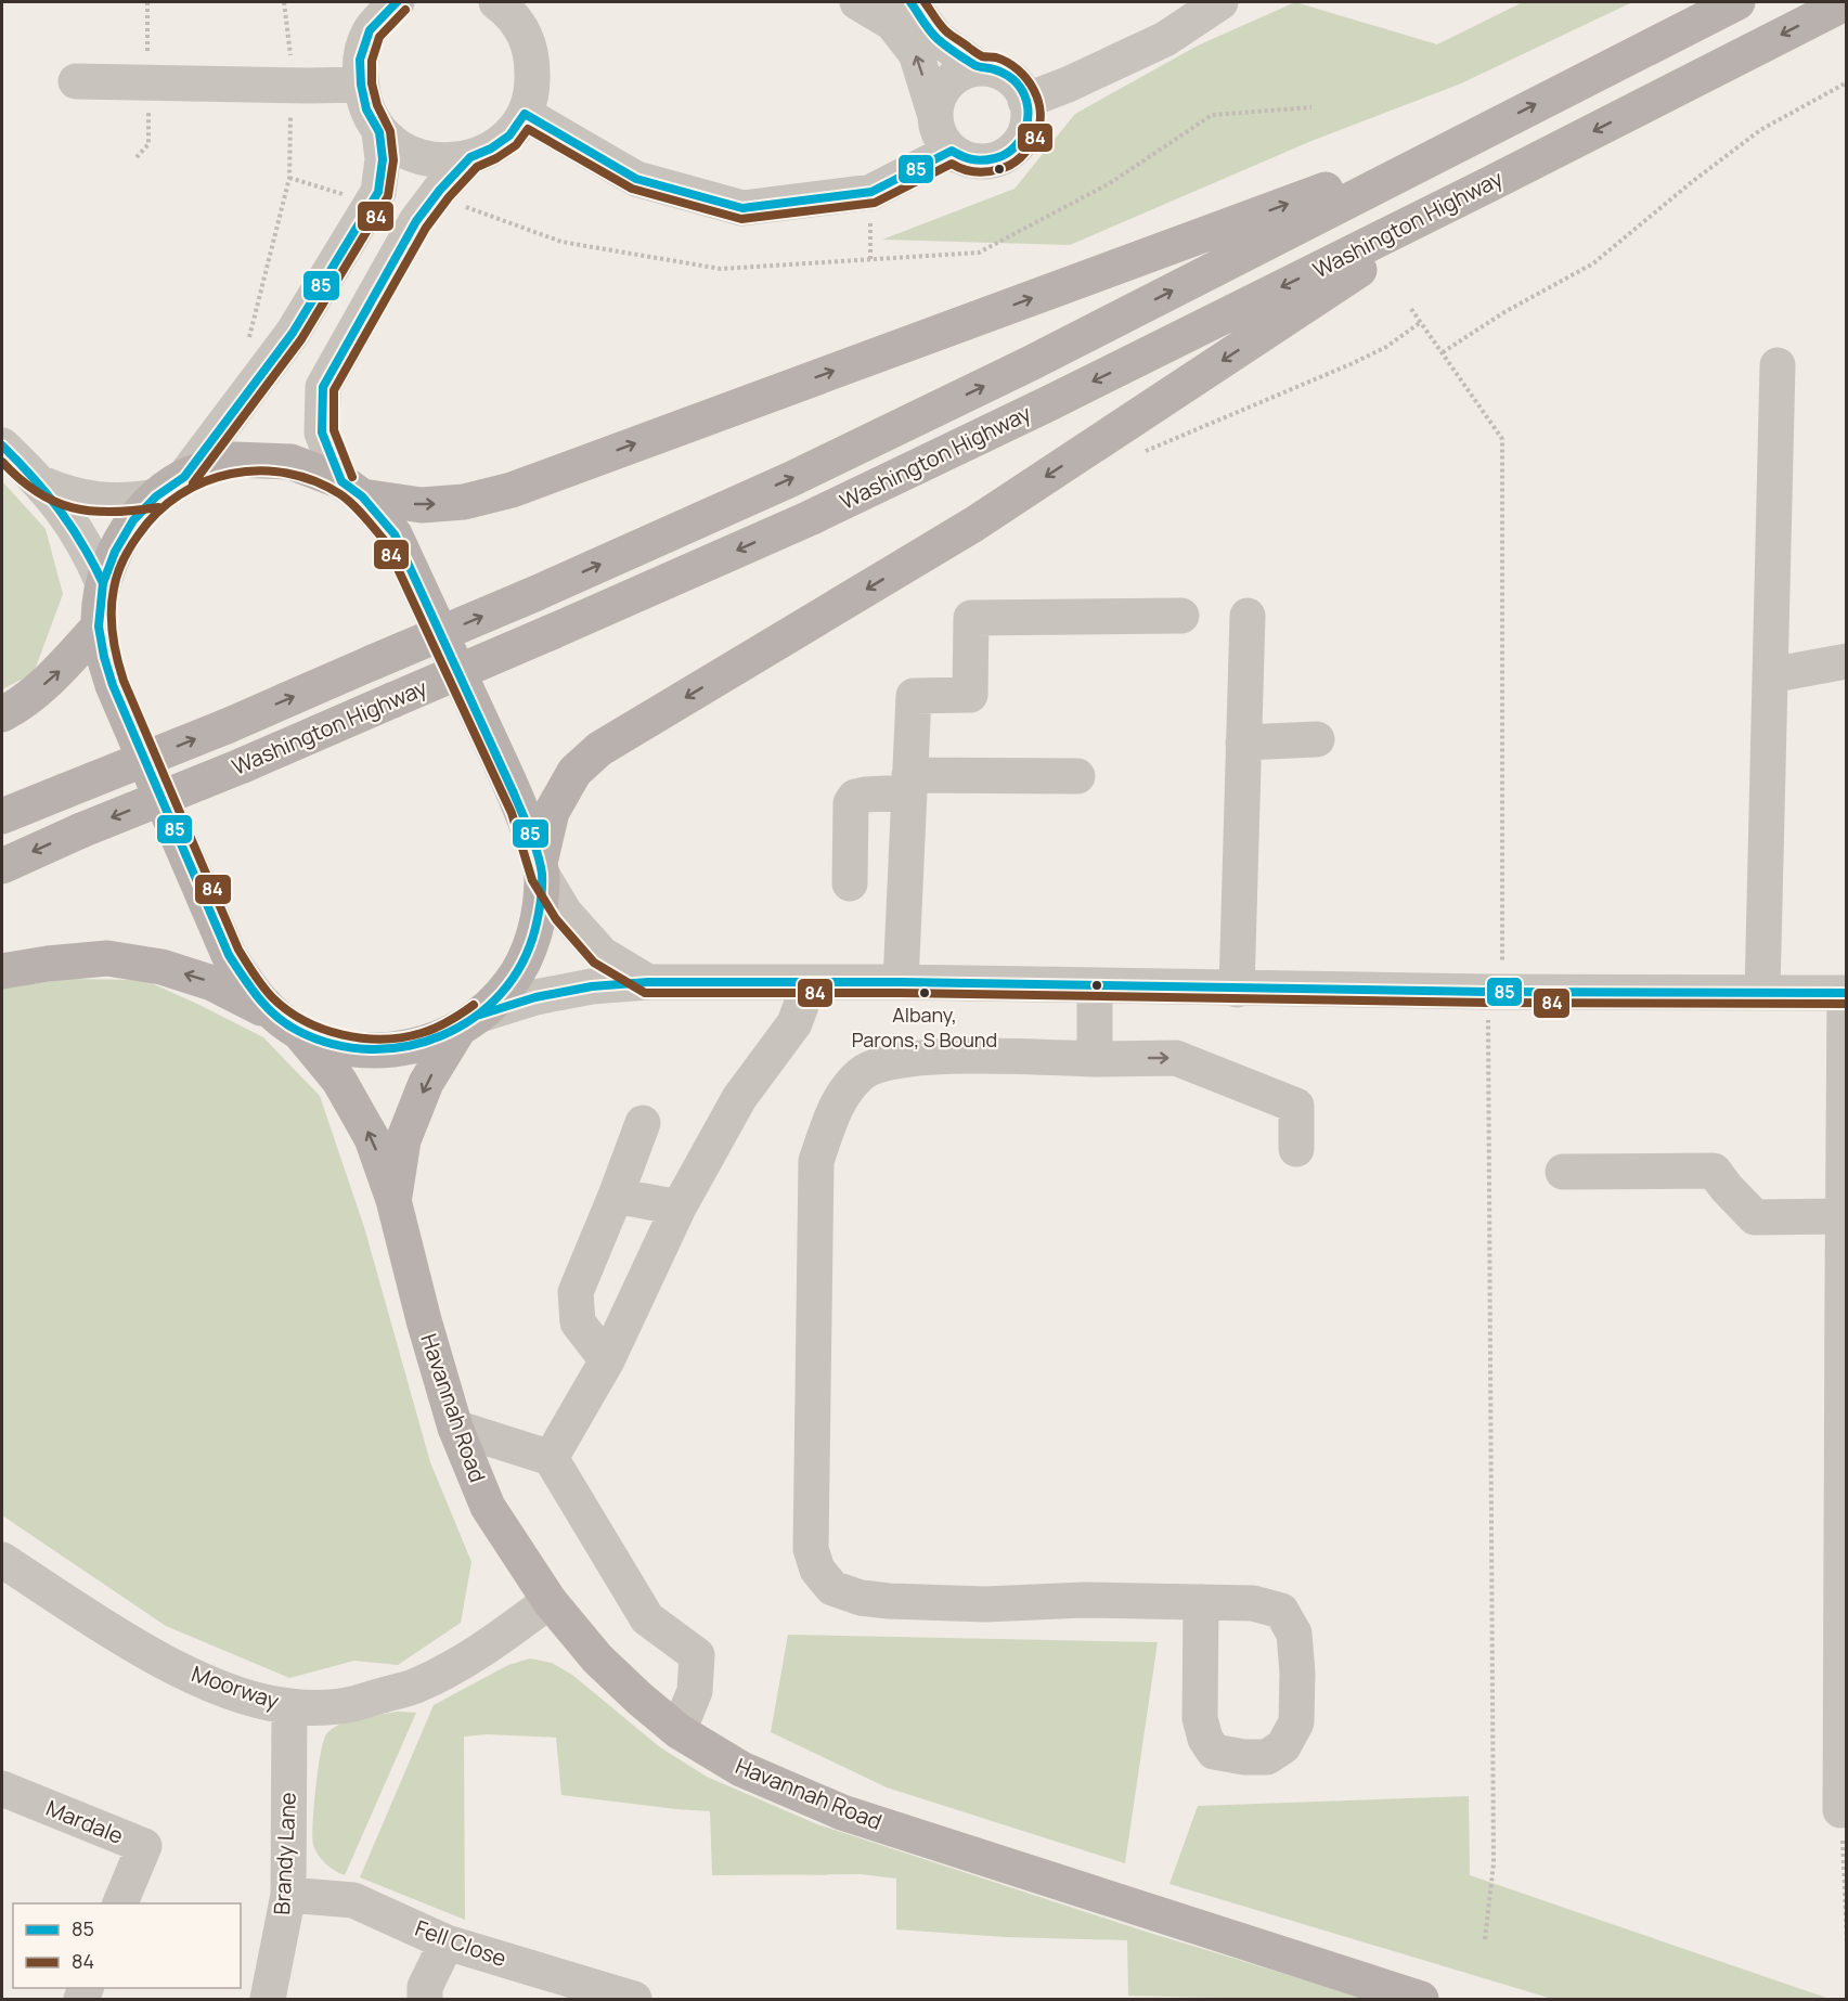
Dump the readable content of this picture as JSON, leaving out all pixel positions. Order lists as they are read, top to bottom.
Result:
{
  "streets": {
    "main road": ["Washington Highway", "Havannah Road"],
    "street": [
      "Moorway",
      "Mardale",
      "Brandy Lane",
      "Fell Close"
    ]
  },
  "crossings": [
    ["Havannah Road", "Moorway"],
    ["Moorway", "Brandy Lane"],
    ["Brandy Lane", "Fell Close"]
  ],
  "places": ["Albany, Parons, S Bound"],
  "lines": ["transit line 85", "transit line 84"],
  "legend": ["85", "84"]
}
